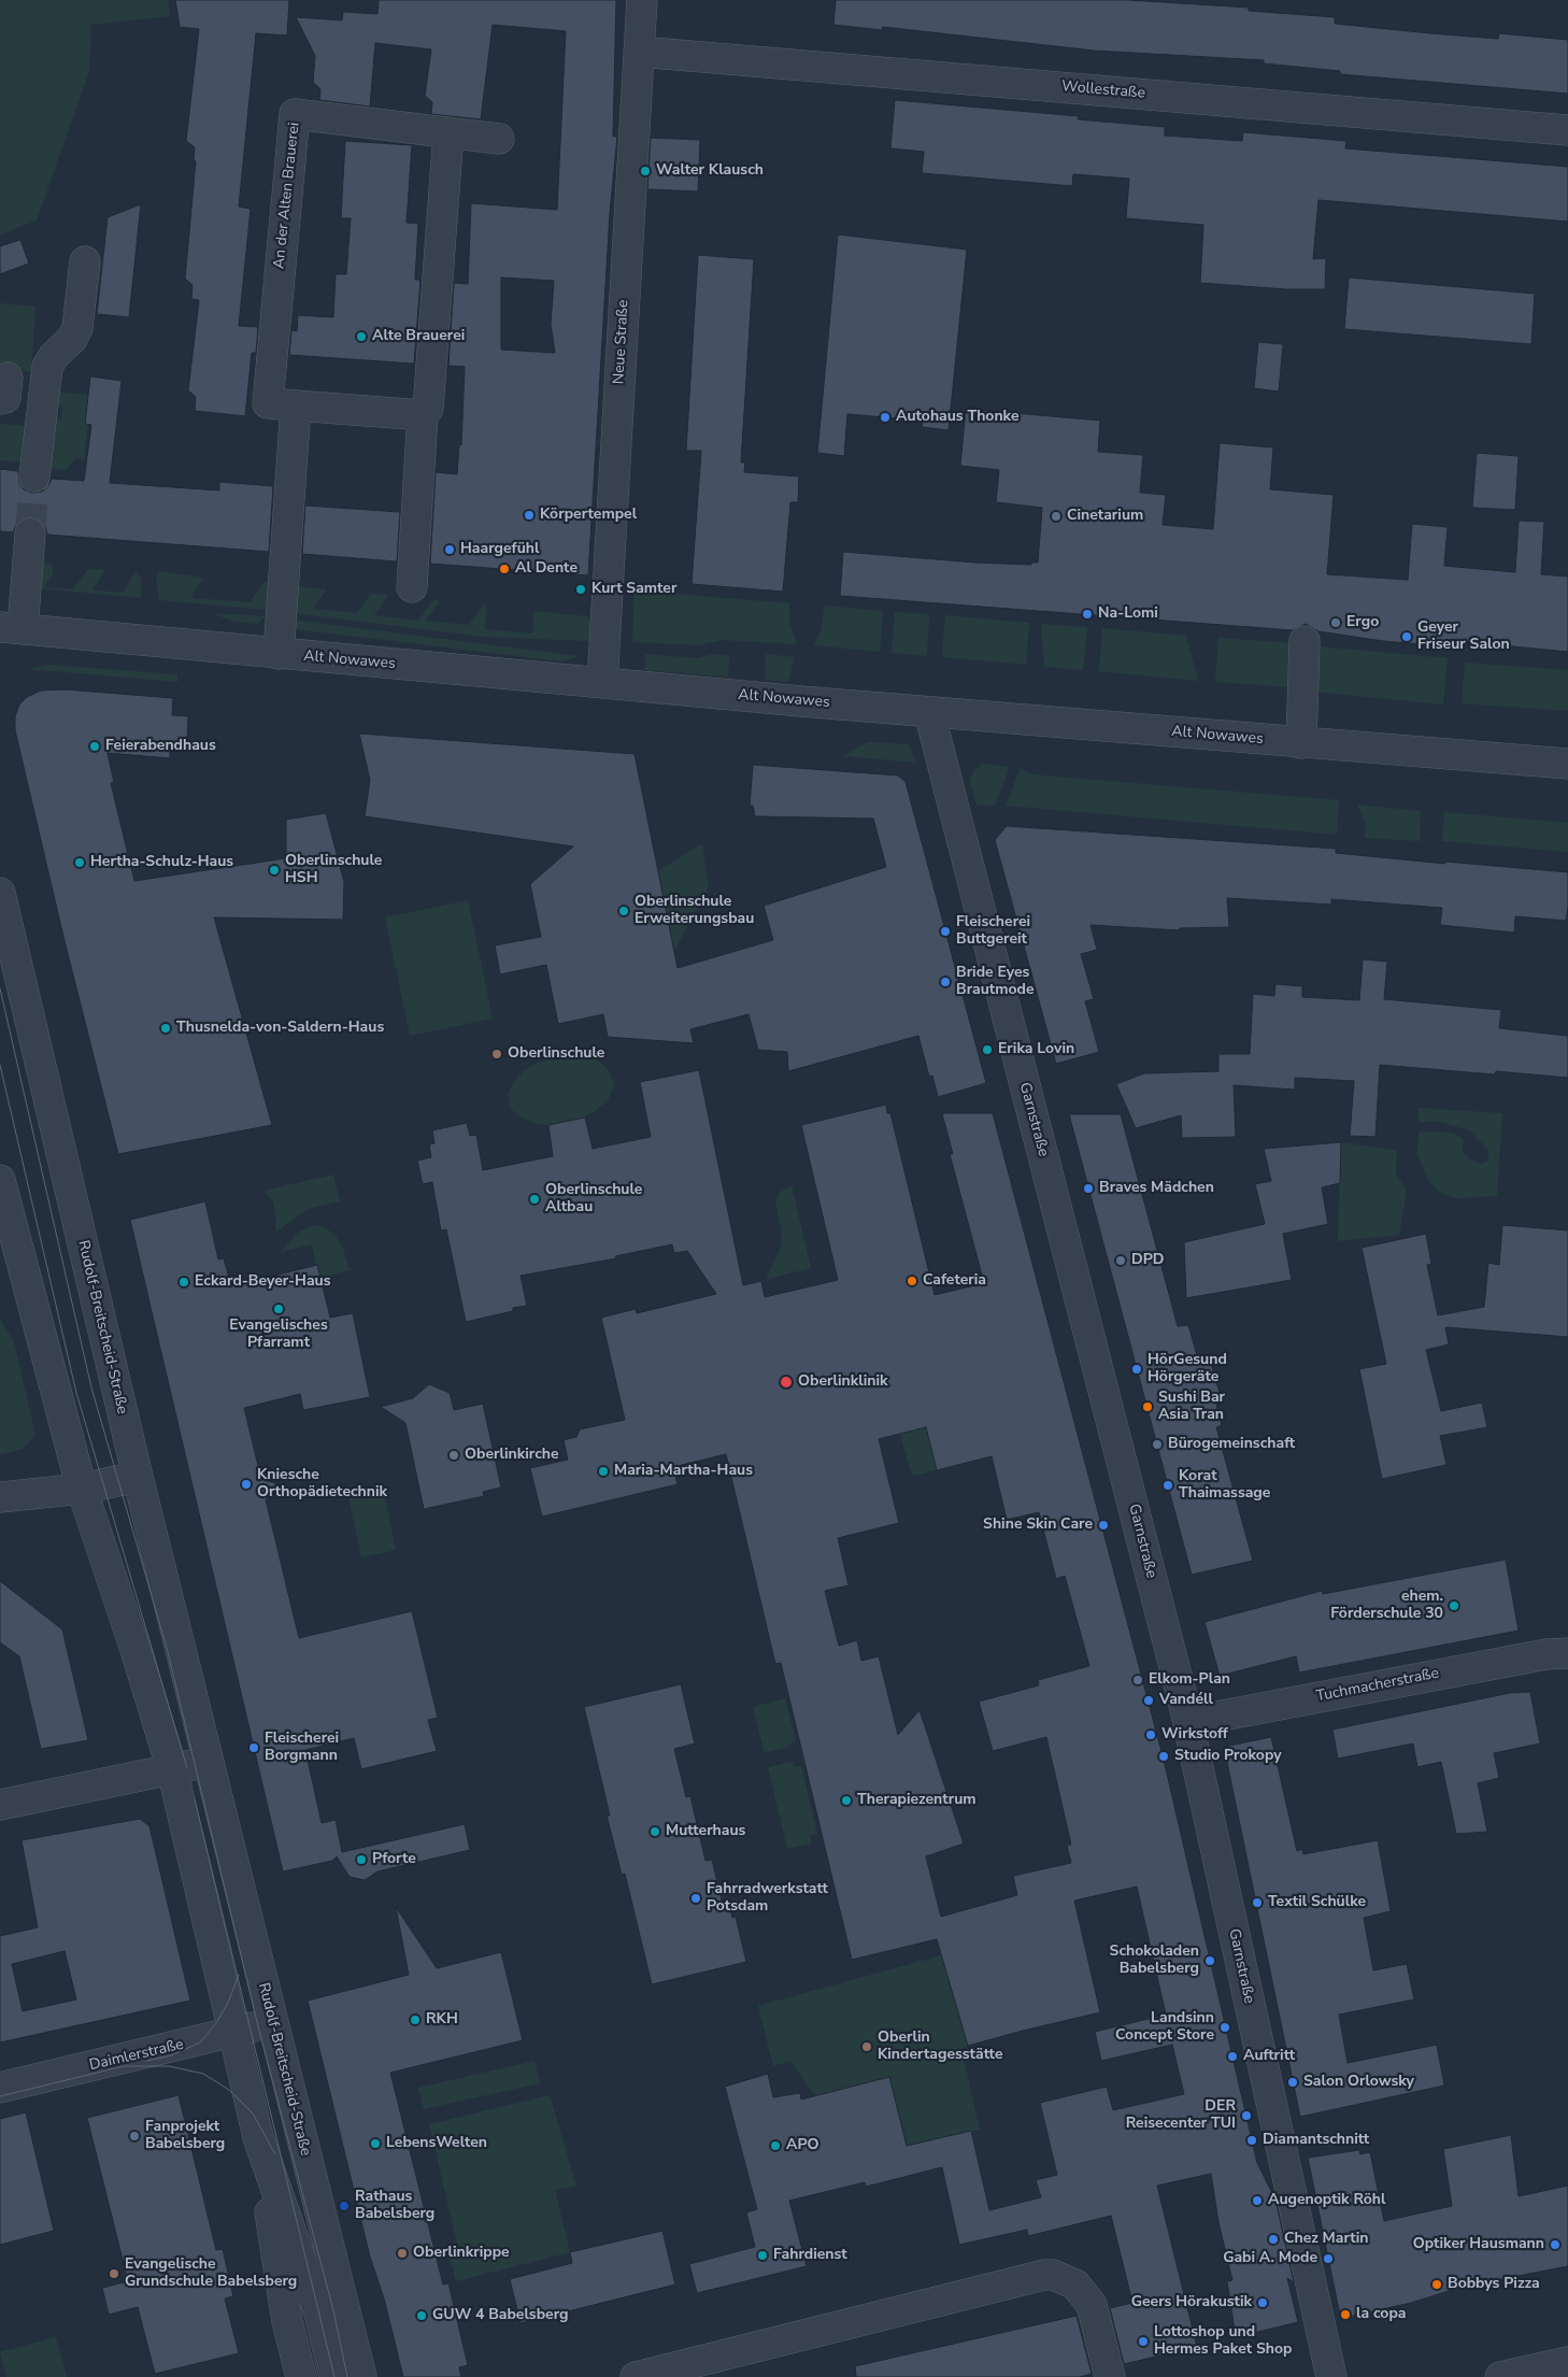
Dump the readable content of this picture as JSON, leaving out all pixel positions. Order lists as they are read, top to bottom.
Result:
{
  "streets": {
    "street": [
      "Wollestraße",
      "An der Alten Brauerei",
      "Neue Straße",
      "Alt Nowawes",
      "Garnstraße",
      "Rudolf-Breitscheid-Straße",
      "Tuchmacherstraße",
      "Daimlerstraße"
    ]
  },
  "crossings": [
    ["Wollestraße", "Neue Straße"],
    ["Neue Straße", "Alt Nowawes"],
    ["Alt Nowawes", "Garnstraße"],
    ["Garnstraße", "Tuchmacherstraße"],
    ["Rudolf-Breitscheid-Straße", "Daimlerstraße"]
  ],
  "places": [
    "Walter Klausch",
    "Alte Brauerei",
    "Autohaus Thonke",
    "Körpertempel",
    "Cinetarium",
    "Haargefühl",
    "Al Dente",
    "Kurt Samter",
    "Na-Lomi",
    "Ergo",
    "Geyer Friseur Salon",
    "Feierabendhaus",
    "Hertha-Schulz-Haus",
    "Oberlinschule HSH",
    "Oberlinschule Erweiterungsbau",
    "Fleischerei Buttgereit",
    "Bride Eyes Brautmode",
    "Thusnelda-von-Saldern-Haus",
    "Erika Lovin",
    "Oberlinschule",
    "Braves Mädchen",
    "Oberlinschule Altbau",
    "DPD",
    "Cafeteria",
    "Eckard-Beyer-Haus",
    "Evangelisches Pfarramt",
    "HörGesund Hörgeräte",
    "Oberlinklinik",
    "Sushi Bar Asia Tran",
    "Bürogemeinschaft",
    "Oberlinkirche",
    "Maria-Martha-Haus",
    "Kniesche Orthopädietechnik",
    "Korat Thaimassage",
    "Shine Skin Care",
    "ehem. Förderschule 30",
    "Elkom-Plan",
    "Vandéll",
    "Wirkstoff",
    "Fleischerei Borgmann",
    "Studio Prokopy",
    "Therapiezentrum",
    "Mutterhaus",
    "Pforte",
    "Fahrradwerkstatt Potsdam",
    "Textil Schülke",
    "Schokoladen Babelsberg",
    "RKH",
    "Landsinn Concept Store",
    "Oberlin Kindertagesstätte",
    "Auftritt",
    "Salon Orlowsky",
    "DER Reisecenter TUI",
    "Fanprojekt Babelsberg",
    "Diamantschnitt",
    "LebensWelten",
    "APO",
    "Augenoptik Röhl",
    "Rathaus Babelsberg",
    "Chez Martin",
    "Optiker Hausmann",
    "Oberlinkrippe",
    "Fahrdienst",
    "Gabi A. Mode",
    "Evangelische Grundschule Babelsberg",
    "Bobbys Pizza",
    "Geers Hörakustik",
    "la copa",
    "GUW 4 Babelsberg",
    "Lottoshop und Hermes Paket Shop"
  ]
}
